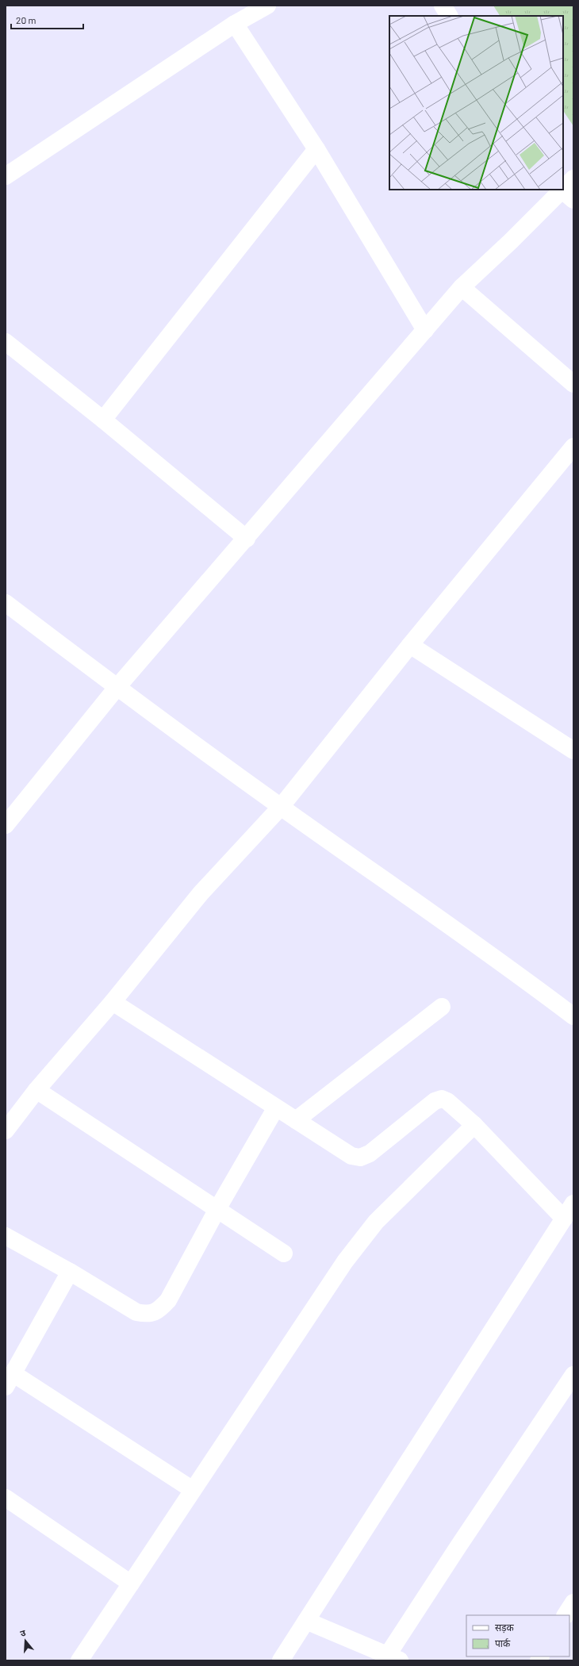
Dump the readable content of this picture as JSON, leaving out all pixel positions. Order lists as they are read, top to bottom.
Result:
{
  "legend": ["सड़क", "पार्क"],
  "scale_bar": "20 m",
  "north": "top"
}
